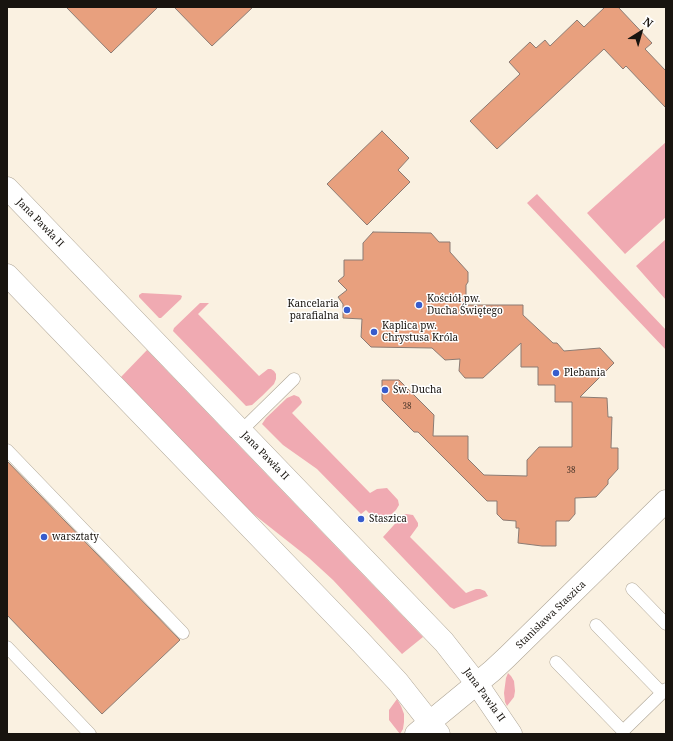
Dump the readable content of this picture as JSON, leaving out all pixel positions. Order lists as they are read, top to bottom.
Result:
{
  "streets": {
    "main road": ["Jana Pawła II", "Stanisława Staszica"]
  },
  "crossings": [
    ["Jana Pawła II", "Stanisława Staszica"]
  ],
  "places": [
    "Kościół pw. Ducha Świętego",
    "Kancelaria parafialna",
    "Kaplica pw. Chrystusa Króla",
    "Plebania",
    "Św. Ducha",
    "Staszica",
    "warsztaty"
  ],
  "house_numbers": ["38", "38"],
  "north": "top right"
}
